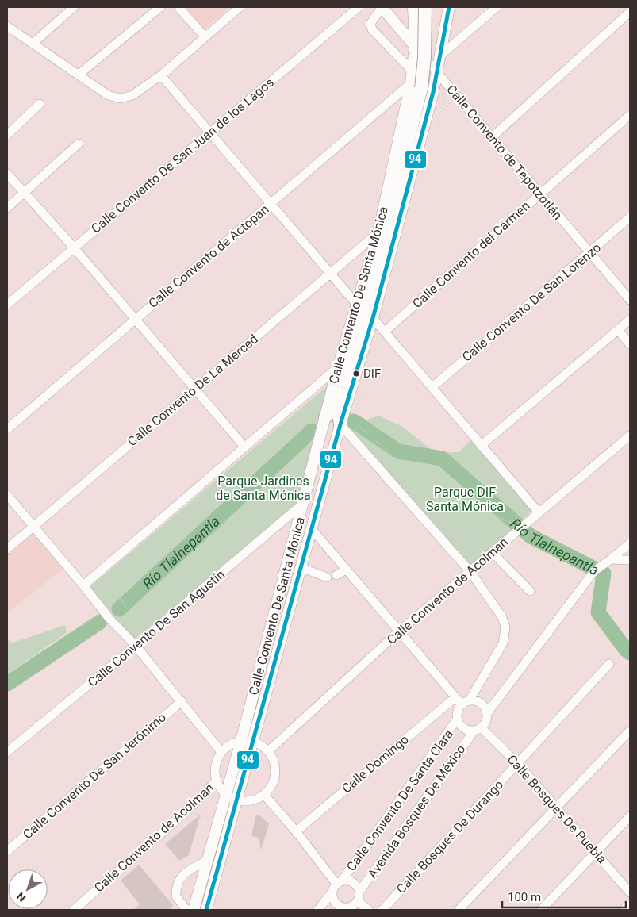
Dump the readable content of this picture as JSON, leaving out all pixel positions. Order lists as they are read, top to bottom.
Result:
{
  "streets": {
    "main road": ["Calle Convento de Tepotzotlán", "Calle Convento De Santa Mónica"],
    "street": [
      "Calle Convento De San Juan de los Lagos",
      "Calle Convento del Cármen",
      "Calle Convento de Actopan",
      "Calle Convento De San Lorenzo",
      "Calle Convento De La Merced",
      "Calle Convento de Acolman",
      "Calle Convento De San Agustín",
      "Calle Domingo",
      "Calle Convento De San Jerónimo",
      "Calle Convento De Santa Clara",
      "Calle Bosques De Puebla",
      "Avenida Bosques De México",
      "Calle Bosques De Durango"
    ]
  },
  "crossings": [
    ["Calle Convento de Tepotzotlán", "Calle Convento del Cármen"],
    ["Calle Convento de Tepotzotlán", "Calle Convento De Santa Mónica"],
    ["Calle Convento de Tepotzotlán", "Calle Convento De San Lorenzo"],
    ["Calle Convento de Actopan", "Calle Convento De Santa Mónica"],
    ["Calle Convento De Santa Mónica", "Calle Convento De La Merced"],
    ["Calle Convento De Santa Mónica", "Calle Convento De San Agustín"],
    ["Calle Convento De Santa Clara", "Calle Bosques De Puebla"],
    ["Calle Convento De Santa Clara", "Avenida Bosques De México"],
    ["Calle Bosques De Puebla", "Avenida Bosques De México"],
    ["Calle Bosques De Puebla", "Calle Bosques De Durango"]
  ],
  "water": ["Río Tlalnepantla"],
  "parks": ["Parque Jardines de Santa Mónica", "Parque DIF Santa Mónica"],
  "places": ["DIF"],
  "lines": ["transit line 94"],
  "scale_bar": "100 m",
  "north": "bottom left"
}
